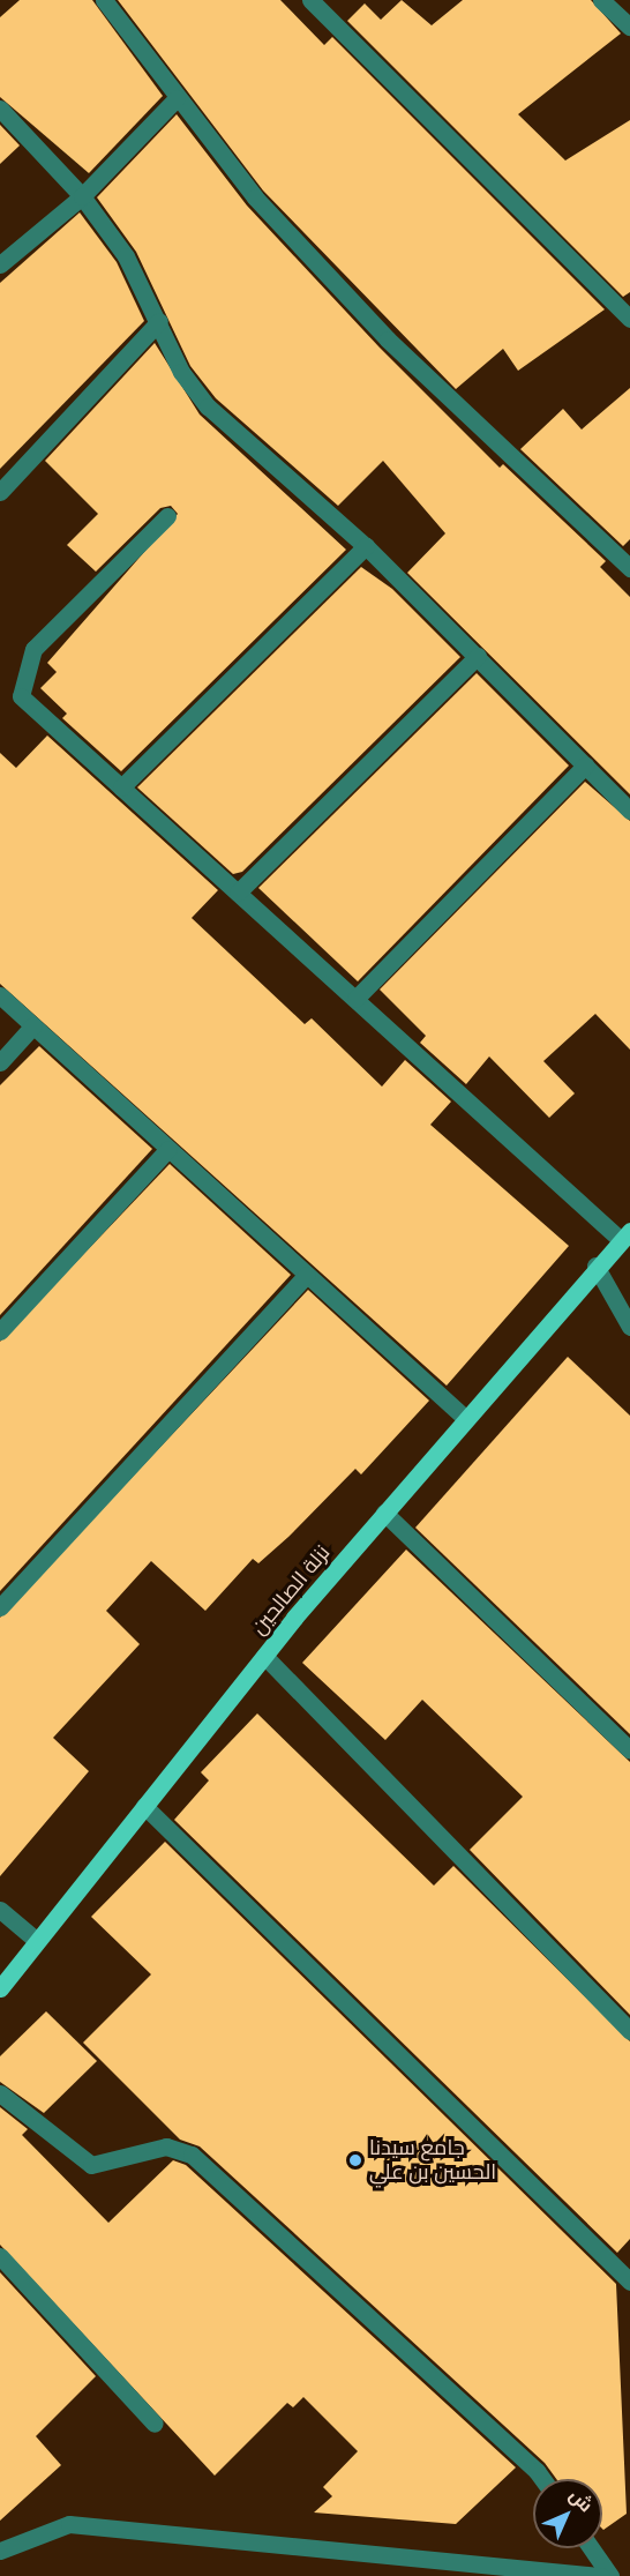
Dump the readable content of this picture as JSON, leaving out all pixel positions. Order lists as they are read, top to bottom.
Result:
{
  "streets": {
    "main road": ["نزلة الصالحين"]
  },
  "places": ["جامع سيدنا الحسين بن علي"],
  "north": "top right"
}
